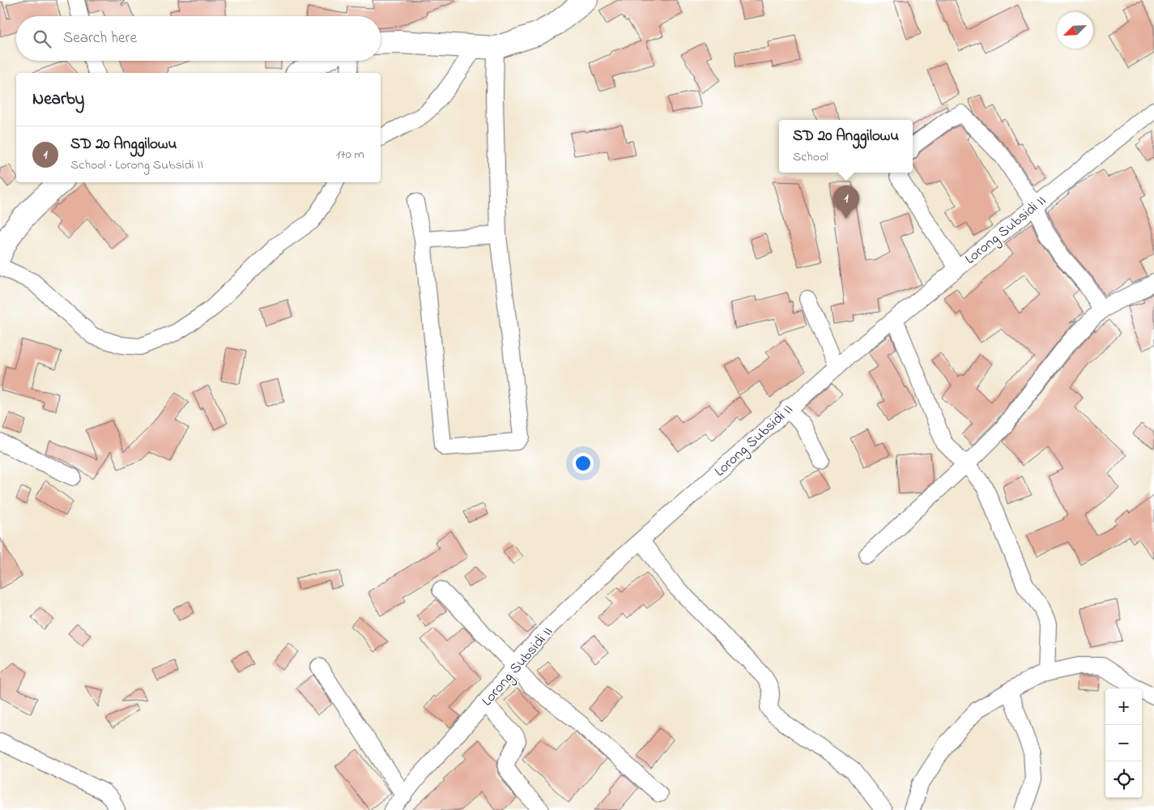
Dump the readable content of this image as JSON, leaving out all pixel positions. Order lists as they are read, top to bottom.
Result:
{
  "streets": {
    "street": ["Lorong Subsidi II"]
  },
  "north": "bottom left",
  "page": {
    "search": "Search here",
    "heading": "Nearby",
    "popup": ["SD 20 Anggilowu", "School"],
    "list": [
      {
        "mark": "1",
        "name": "SD 20 Anggilowu",
        "note": "School · Lorong Subsidi II",
        "value": "170 m"
      }
    ],
    "pins": "1",
    "map_buttons": ["+", "−"]
  }
}
